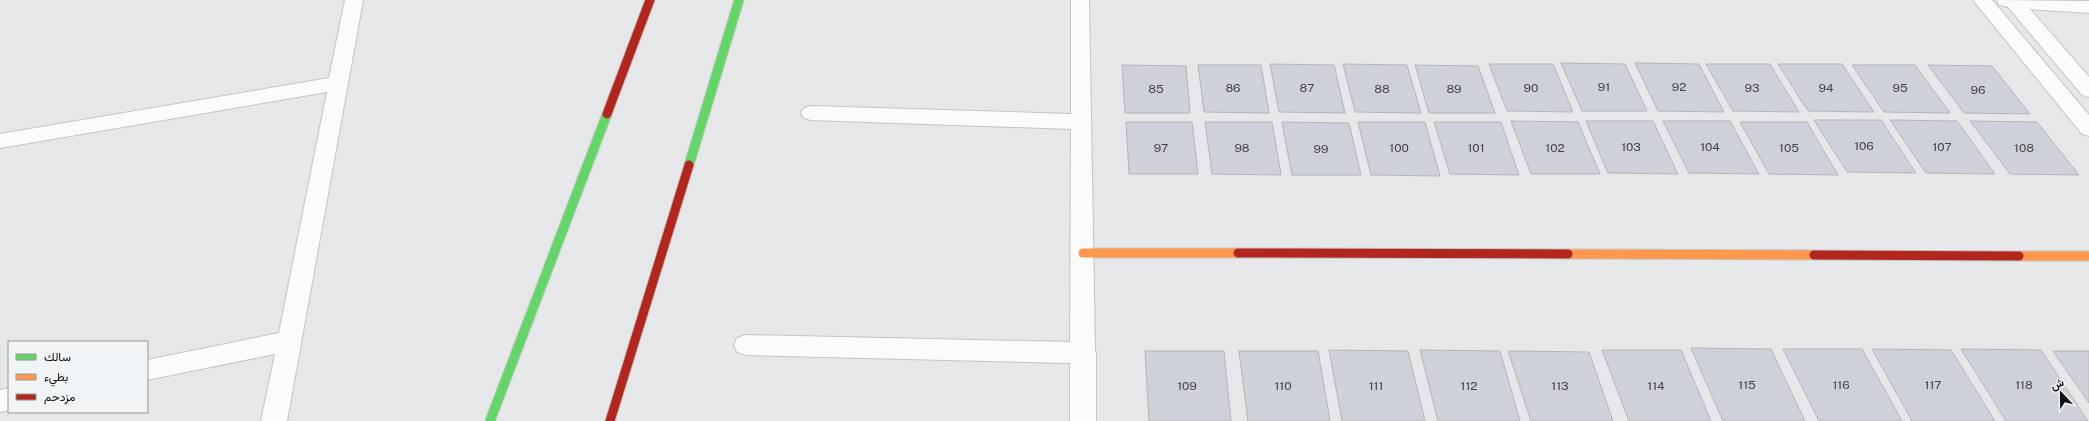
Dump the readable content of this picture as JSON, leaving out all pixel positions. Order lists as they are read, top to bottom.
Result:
{
  "house_numbers": [
    "91",
    "92",
    "86",
    "87",
    "90",
    "93",
    "94",
    "95",
    "85",
    "88",
    "89",
    "96",
    "106",
    "103",
    "104",
    "107",
    "97",
    "98",
    "100",
    "101",
    "102",
    "105",
    "108",
    "99",
    "115",
    "116",
    "117",
    "118",
    "109",
    "110",
    "111",
    "112",
    "113",
    "114"
  ],
  "legend": ["سالك", "بطيء", "مزدحم"],
  "north": "top"
}
